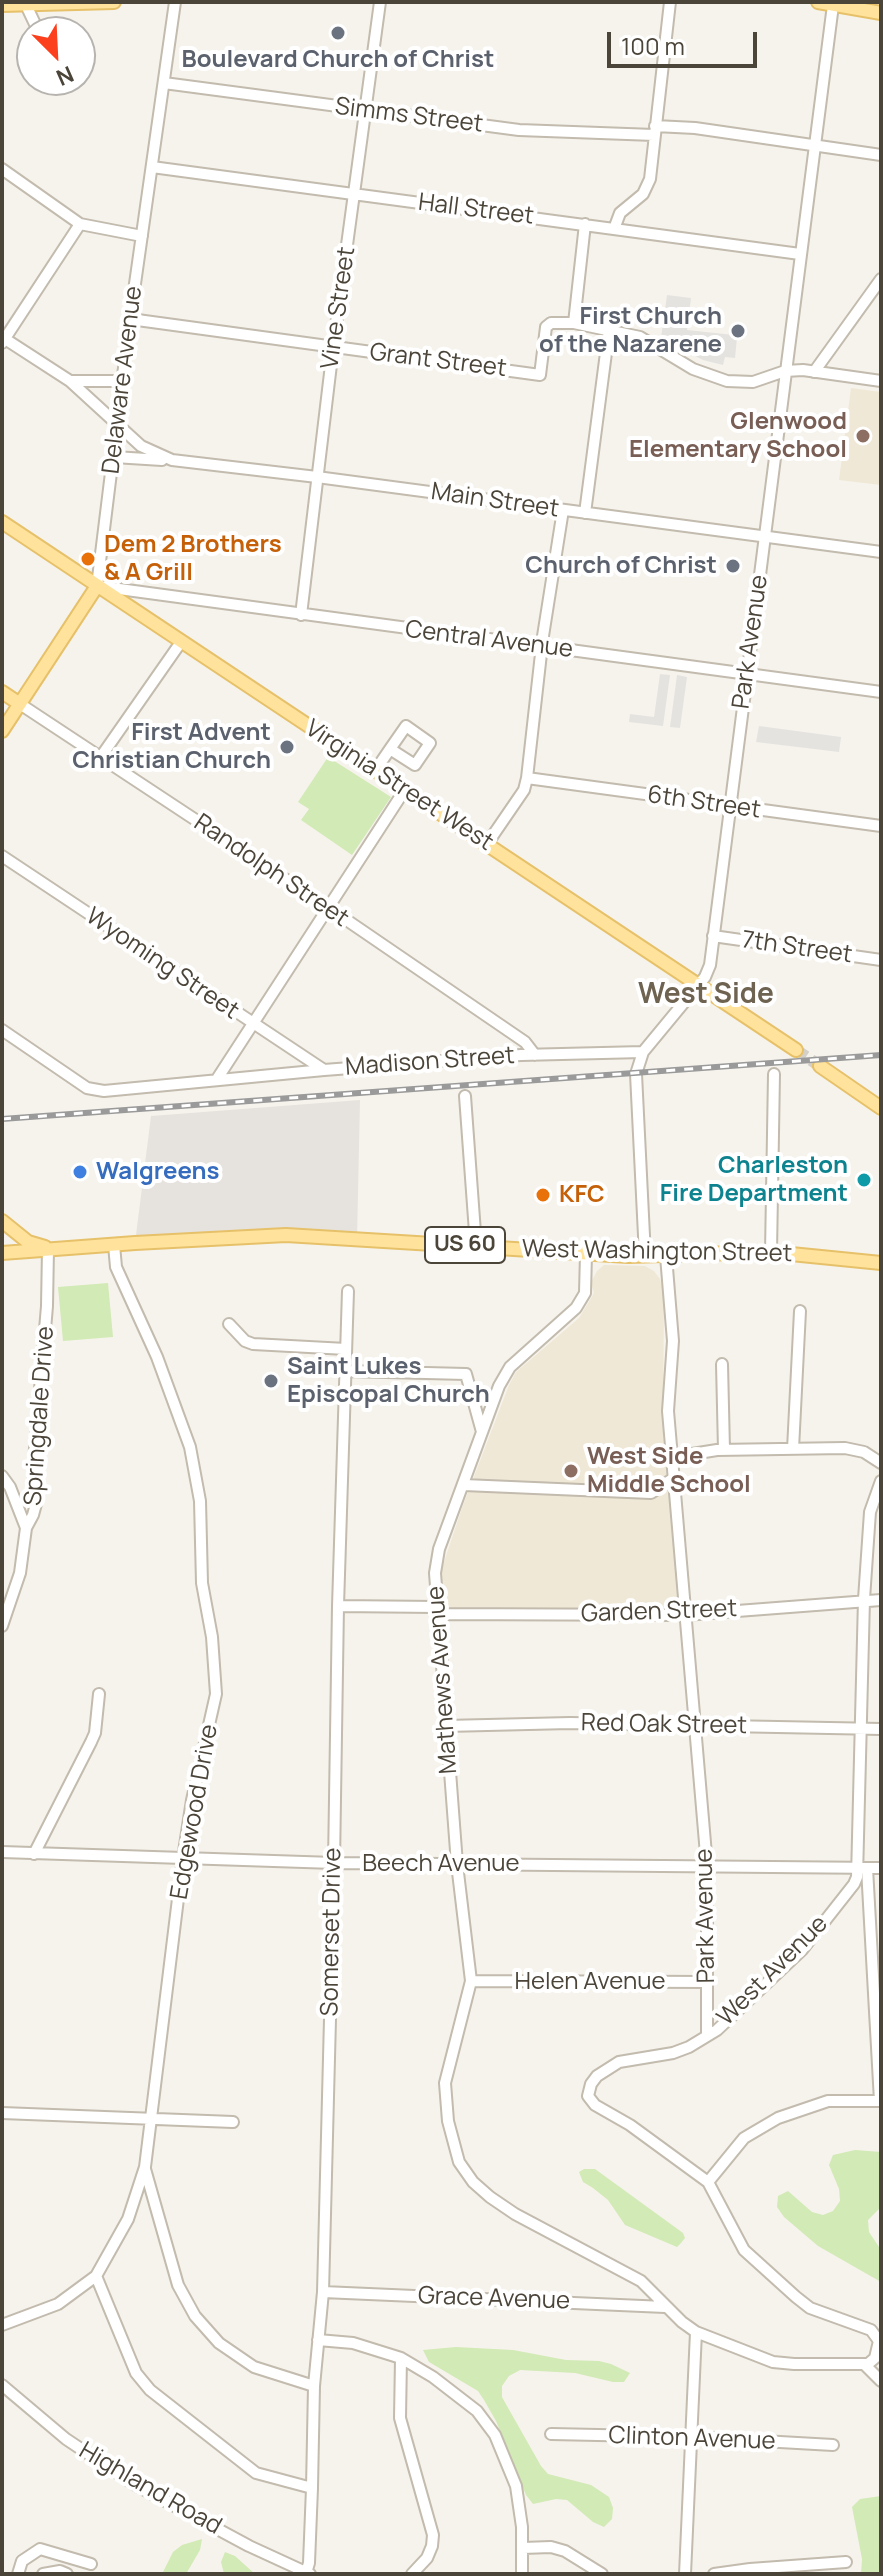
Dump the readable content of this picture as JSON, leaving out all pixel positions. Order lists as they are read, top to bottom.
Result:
{
  "streets": {
    "main road": [
      "Delaware Avenue",
      "Virginia Street West",
      "Randolph Street",
      "US 60",
      "West Washington Street"
    ],
    "street": [
      "Simms Street",
      "Hall Street",
      "Vine Street",
      "Grant Street",
      "Main Street",
      "Central Avenue",
      "Park Avenue",
      "6th Street",
      "7th Street",
      "Wyoming Street",
      "Madison Street",
      "Springdale Drive",
      "Garden Street",
      "Mathews Avenue",
      "Red Oak Street",
      "Edgewood Drive",
      "Beech Avenue",
      "Somerset Drive",
      "West Avenue",
      "Helen Avenue",
      "Grace Avenue",
      "Clinton Avenue",
      "Highland Road"
    ]
  },
  "crossings": [
    ["Simms Street", "Vine Street"],
    ["Simms Street", "Delaware Avenue"],
    ["Simms Street", "Park Avenue"],
    ["Hall Street", "Vine Street"],
    ["Hall Street", "Delaware Avenue"],
    ["Hall Street", "Park Avenue"],
    ["Vine Street", "Grant Street"],
    ["Vine Street", "Main Street"],
    ["Vine Street", "Central Avenue"],
    ["Grant Street", "Delaware Avenue"],
    ["Delaware Avenue", "Main Street"],
    ["Delaware Avenue", "Central Avenue"],
    ["Delaware Avenue", "Virginia Street West"],
    ["Delaware Avenue", "Randolph Street"],
    ["Main Street", "Park Avenue"],
    ["Central Avenue", "Park Avenue"],
    ["Central Avenue", "Virginia Street West"],
    ["Park Avenue", "Virginia Street West"],
    ["Park Avenue", "6th Street"],
    ["Park Avenue", "7th Street"],
    ["Park Avenue", "Madison Street"],
    ["Park Avenue", "West Washington Street"],
    ["Park Avenue", "Garden Street"],
    ["Park Avenue", "Red Oak Street"],
    ["Park Avenue", "Beech Avenue"],
    ["Park Avenue", "West Avenue"],
    ["Park Avenue", "Helen Avenue"],
    ["Randolph Street", "Madison Street"],
    ["Wyoming Street", "Madison Street"],
    ["West Washington Street", "Springdale Drive"],
    ["West Washington Street", "Mathews Avenue"],
    ["West Washington Street", "Edgewood Drive"],
    ["Garden Street", "Mathews Avenue"],
    ["Garden Street", "Somerset Drive"],
    ["Garden Street", "West Avenue"],
    ["Mathews Avenue", "Red Oak Street"],
    ["Mathews Avenue", "Beech Avenue"],
    ["Mathews Avenue", "Helen Avenue"],
    ["Red Oak Street", "West Avenue"],
    ["Edgewood Drive", "Beech Avenue"],
    ["Beech Avenue", "Somerset Drive"],
    ["Beech Avenue", "West Avenue"],
    ["Somerset Drive", "Grace Avenue"],
    ["Somerset Drive", "Highland Road"]
  ],
  "districts": ["West Side"],
  "places": [
    "Boulevard Church of Christ",
    "First Church of the Nazarene",
    "Glenwood Elementary School",
    "Dem 2 Brothers & A Grill",
    "Church of Christ",
    "First Advent Christian Church",
    "Walgreens",
    "Charleston Fire Department",
    "KFC",
    "Saint Lukes Episcopal Church",
    "West Side Middle School"
  ],
  "scale_bar": "100 m",
  "north": "bottom right"
}
